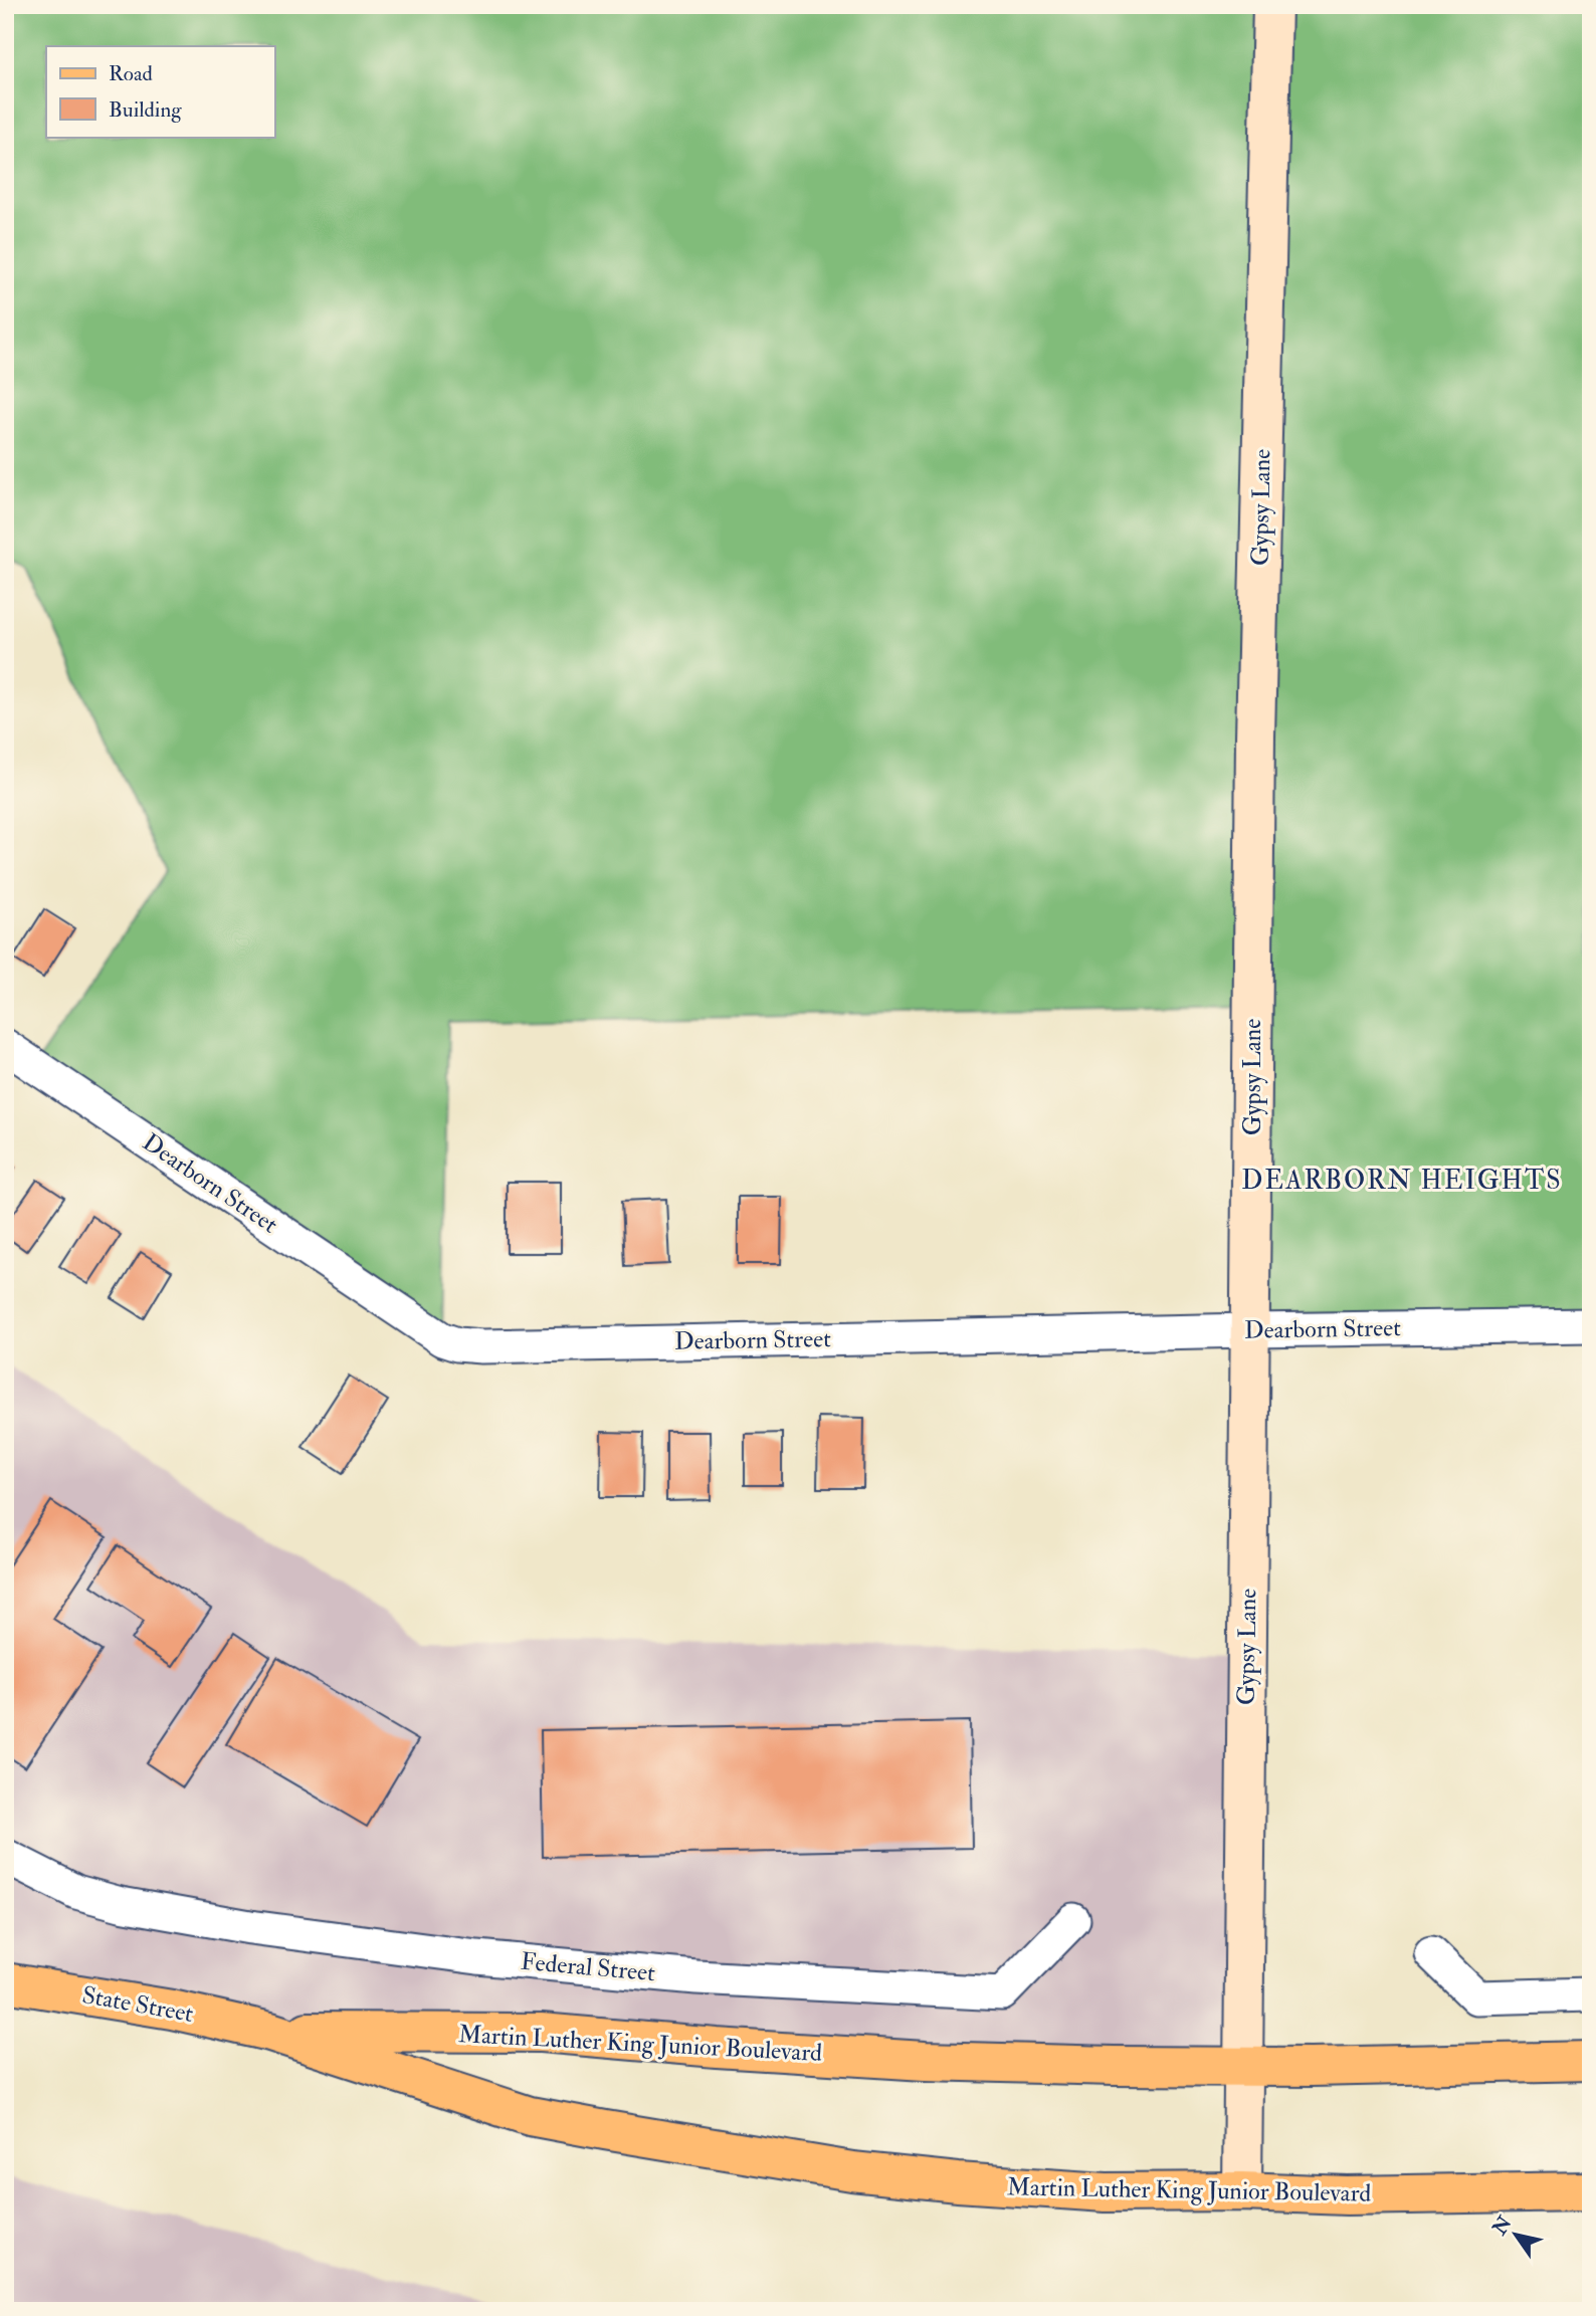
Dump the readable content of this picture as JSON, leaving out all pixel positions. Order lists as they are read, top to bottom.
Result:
{
  "streets": {
    "main road": ["Gypsy Lane", "State Street", "Martin Luther King Junior Boulevard"],
    "street": ["Dearborn Street", "Federal Street"]
  },
  "crossings": [
    ["Gypsy Lane", "Dearborn Street"],
    ["Gypsy Lane", "Martin Luther King Junior Boulevard"],
    ["State Street", "Martin Luther King Junior Boulevard"]
  ],
  "districts": ["DEARBORN HEIGHTS"],
  "legend": ["Road", "Building"],
  "north": "top left"
}
